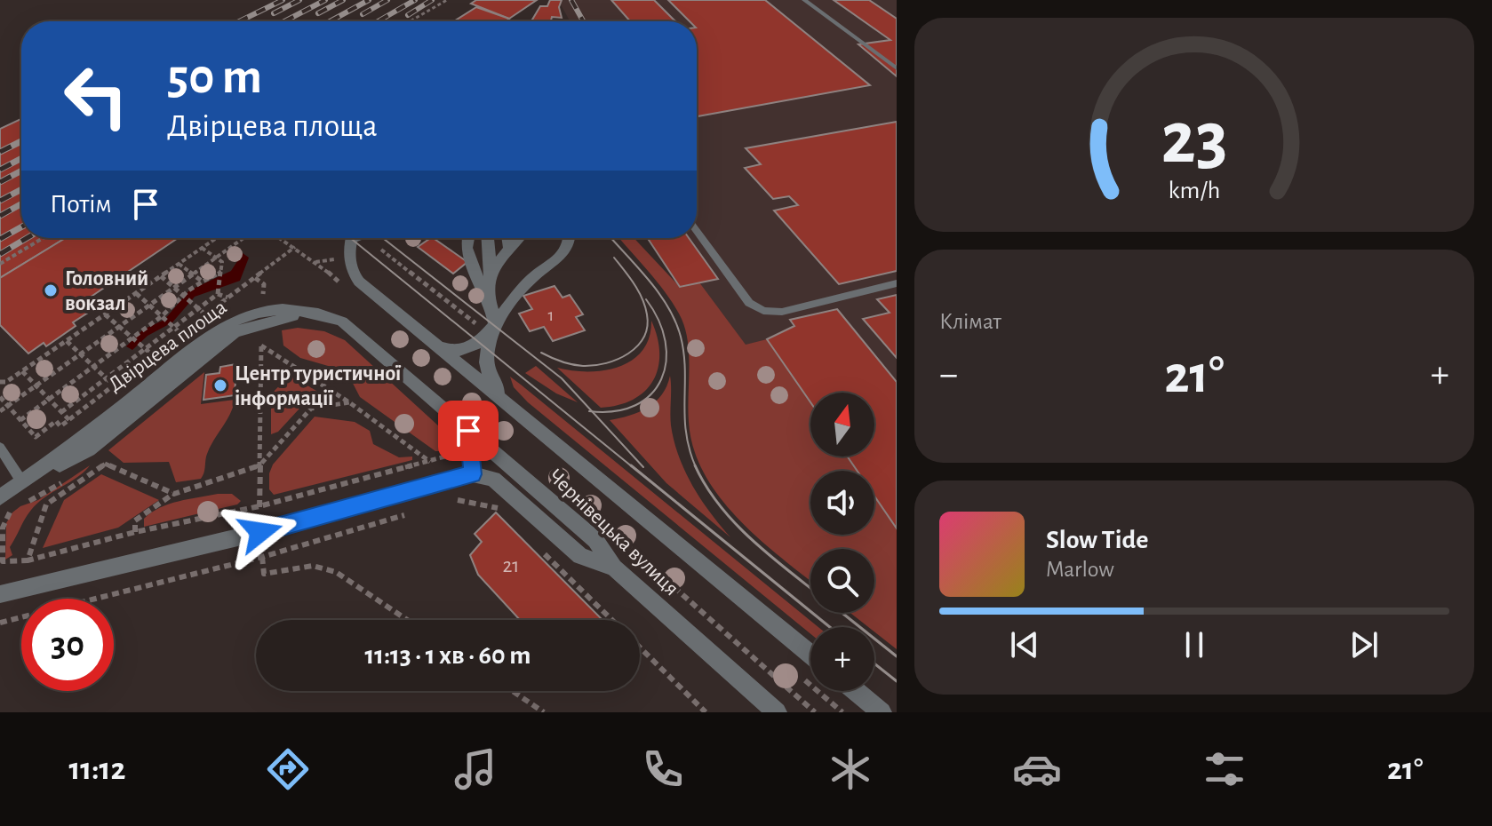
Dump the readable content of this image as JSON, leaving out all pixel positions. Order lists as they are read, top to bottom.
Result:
{
  "streets": {
    "street": ["Двірцева площа", "Чернівецька вулиця"]
  },
  "crossings": [
    ["Двірцева площа", "Чернівецька вулиця"]
  ],
  "places": ["Головний вокзал", "Центр туристичної інформації"],
  "house_numbers": ["1", "21"],
  "north": "top",
  "page": {
    "turn": ["50 m", "Двірцева площа"],
    "then": "Потім",
    "tile": "Клімат",
    "heat": ["−", "21°", "+"],
    "map_buttons": "+",
    "song": ["Slow Tide", "Marlow"],
    "limit": "30",
    "trip": "11:13 · 1 хв · 60 m",
    "tabs": ["11:12", "21°"],
    "gauge": ["23", "km/h"]
  }
}
